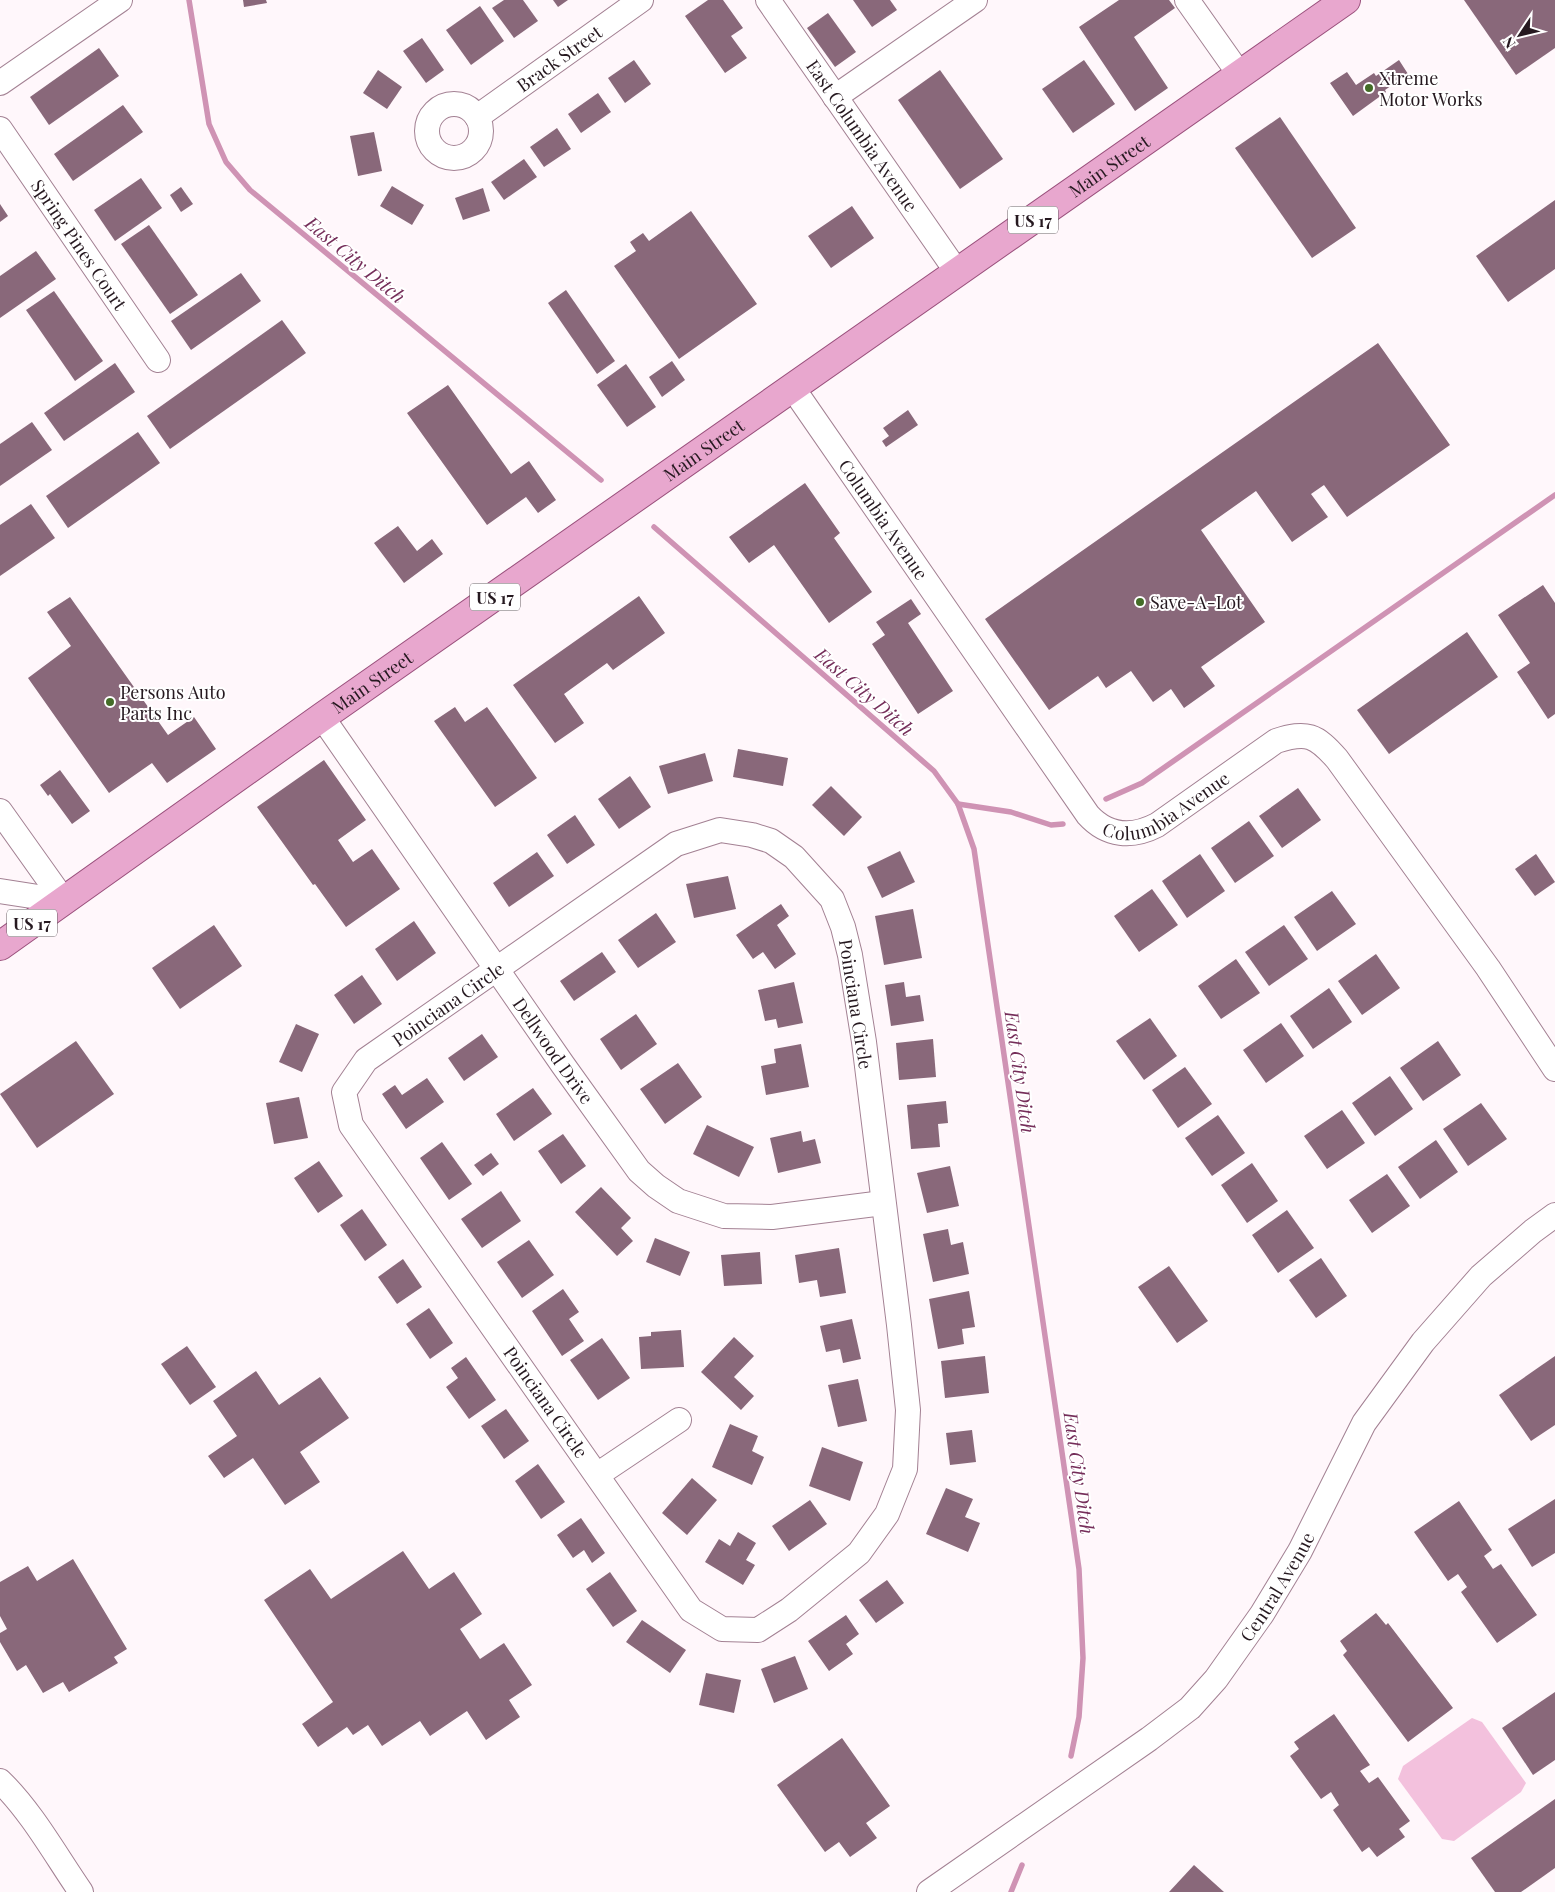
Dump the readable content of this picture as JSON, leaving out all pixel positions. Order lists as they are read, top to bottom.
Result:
{
  "streets": {
    "main road": ["Main Street", "US 17"],
    "street": [
      "Brack Street",
      "East Columbia Avenue",
      "Spring Pines Court",
      "Columbia Avenue",
      "Poinciana Circle",
      "Dellwood Drive",
      "Central Avenue"
    ]
  },
  "crossings": [
    ["East Columbia Avenue", "Main Street"],
    ["Main Street", "US 17"],
    ["Main Street", "Columbia Avenue"],
    ["Main Street", "Dellwood Drive"],
    ["Poinciana Circle", "Dellwood Drive"]
  ],
  "water": ["East City Ditch"],
  "places": ["Xtreme Motor Works", "Save-A-Lot", "Persons Auto Parts Inc"],
  "north": "bottom left"
}
